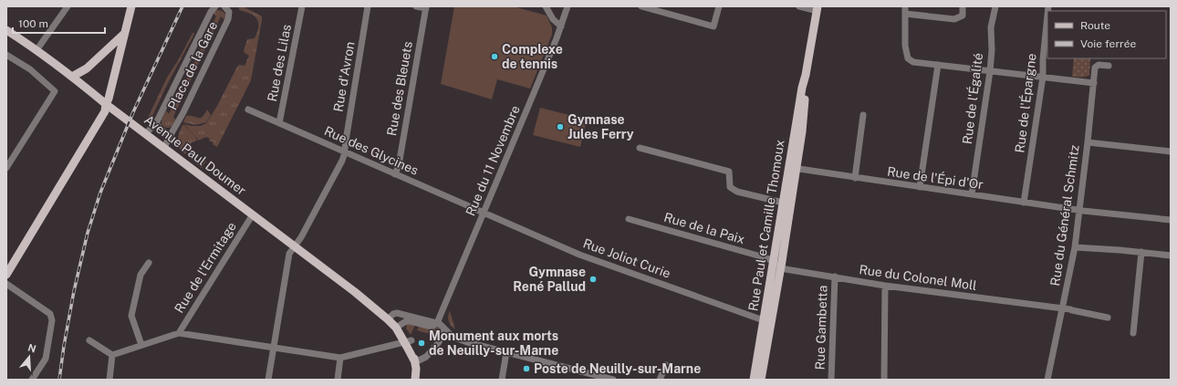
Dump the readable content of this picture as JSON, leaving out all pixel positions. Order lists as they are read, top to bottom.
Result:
{
  "streets": {
    "main road": ["Avenue Paul Doumer", "Rue Paul et Camille Thomoux"],
    "street": [
      "Rue des Lilas",
      "Place de la Gare",
      "Rue d'Avron",
      "Rue des Bleuets",
      "Rue de l'Égalité",
      "Rue de l'Épargne",
      "Rue des Glycines",
      "Rue du 11 Novembre",
      "Rue de l'Épi d'Or",
      "Rue du Général Schmitz",
      "Rue de la Paix",
      "Rue Joliot Curie",
      "Rue de l'Ermitage",
      "Rue du Colonel Moll",
      "Rue Gambetta"
    ]
  },
  "crossings": [
    ["Rue des Lilas", "Rue des Glycines"],
    ["Place de la Gare", "Avenue Paul Doumer"],
    ["Rue d'Avron", "Rue des Glycines"],
    ["Rue d'Avron", "Avenue Paul Doumer"],
    ["Rue des Bleuets", "Rue des Glycines"],
    ["Rue de l'Égalité", "Rue de l'Épi d'Or"],
    ["Rue de l'Épargne", "Rue de l'Épi d'Or"],
    ["Rue des Glycines", "Rue du 11 Novembre"],
    ["Rue des Glycines", "Rue Joliot Curie"],
    ["Avenue Paul Doumer", "Rue de l'Ermitage"],
    ["Rue du 11 Novembre", "Rue Joliot Curie"],
    ["Rue de l'Épi d'Or", "Rue du Général Schmitz"],
    ["Rue de l'Épi d'Or", "Rue Paul et Camille Thomoux"],
    ["Rue du Général Schmitz", "Rue du Colonel Moll"],
    ["Rue Paul et Camille Thomoux", "Rue de la Paix"],
    ["Rue Paul et Camille Thomoux", "Rue Joliot Curie"],
    ["Rue Paul et Camille Thomoux", "Rue du Colonel Moll"],
    ["Rue de la Paix", "Rue du Colonel Moll"],
    ["Rue du Colonel Moll", "Rue Gambetta"]
  ],
  "places": [
    "Complexe de tennis",
    "Gymnase Jules Ferry",
    "Gymnase René Pallud",
    "Monument aux morts de Neuilly-sur-Marne",
    "Poste de Neuilly-sur-Marne"
  ],
  "legend": ["Route", "Voie ferrée"],
  "scale_bar": "100 m",
  "north": "top"
}
